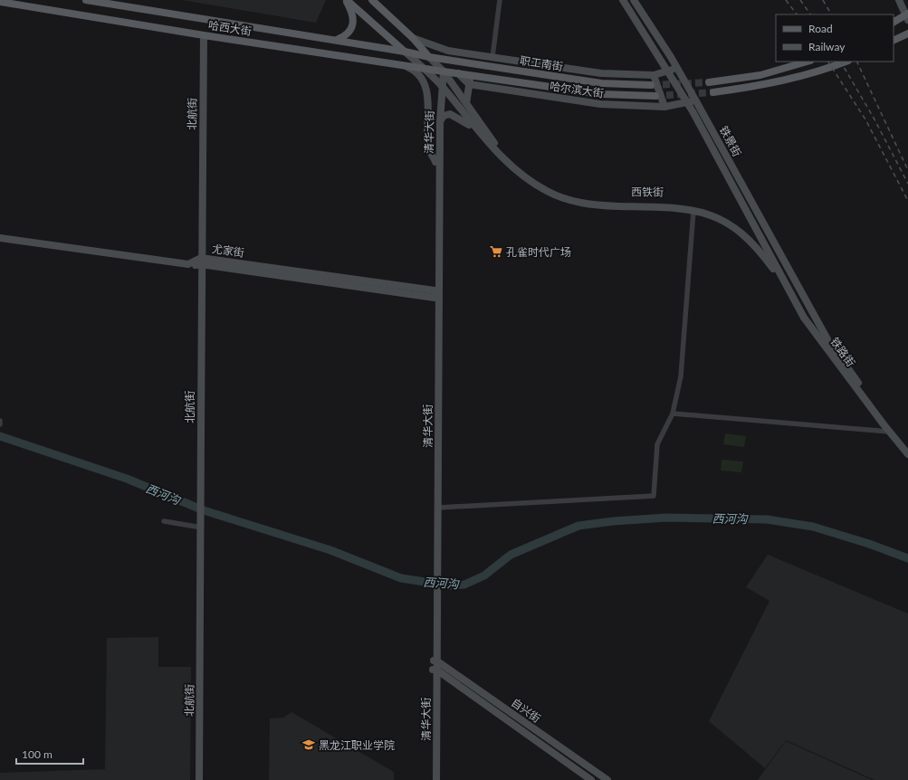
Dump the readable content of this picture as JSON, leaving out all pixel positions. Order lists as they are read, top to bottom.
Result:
{
  "streets": {
    "main road": [
      "哈西大街",
      "职工南街",
      "哈尔滨大街",
      "北航街",
      "清华大街",
      "铁景街",
      "西铁街",
      "尤家街",
      "铁路街",
      "自兴街"
    ]
  },
  "crossings": [
    ["哈西大街", "职工南街"],
    ["哈西大街", "北航街"],
    ["哈西大街", "清华大街"],
    ["哈尔滨大街", "铁景街"],
    ["北航街", "尤家街"],
    ["清华大街", "尤家街"],
    ["清华大街", "自兴街"],
    ["铁景街", "西铁街"],
    ["铁景街", "铁路街"],
    ["西铁街", "铁路街"]
  ],
  "water": ["西河沟"],
  "places": {
    "supermarket": ["孔雀时代广场"],
    "school or university": ["黑龙江职业学院"]
  },
  "legend": ["Road", "Railway"],
  "scale_bar": "100 m"
}
